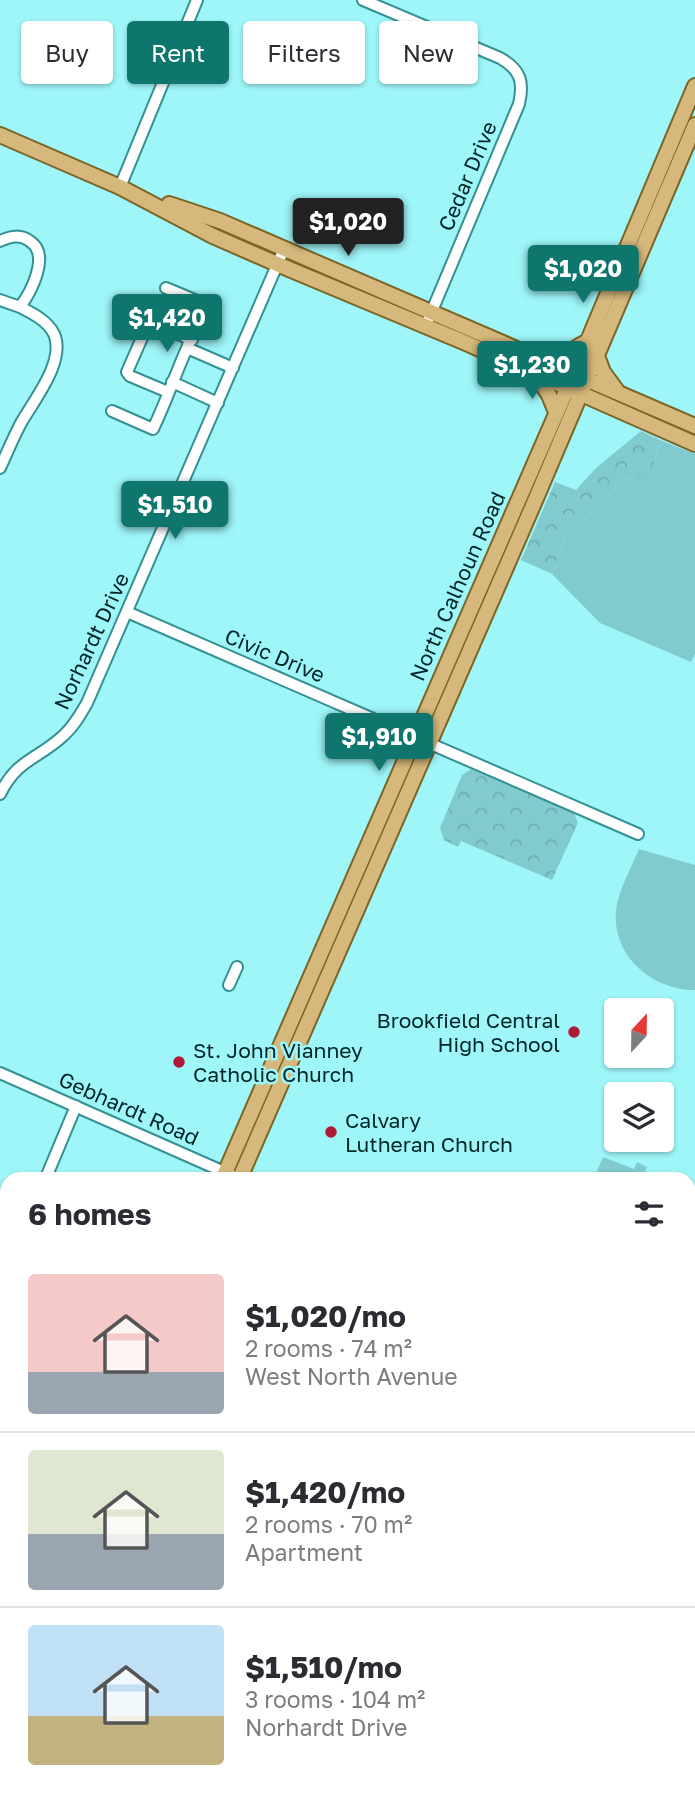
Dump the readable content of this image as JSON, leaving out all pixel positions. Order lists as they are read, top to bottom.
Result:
{
  "streets": {
    "main road": ["North Calhoun Road"],
    "street": [
      "Cedar Drive",
      "Norhardt Drive",
      "Civic Drive",
      "Gebhardt Road"
    ]
  },
  "crossings": [
    ["North Calhoun Road", "Civic Drive"],
    ["Norhardt Drive", "Civic Drive"]
  ],
  "places": ["Brookfield Central High School", "St. John Vianney Catholic Church", "Calvary Lutheran Church"],
  "north": "top",
  "page": {
    "chip": [
      "Buy",
      "Rent",
      "Filters",
      "New"
    ],
    "price": [
      "$1,020",
      "$1,020",
      "$1,420",
      "$1,230",
      "$1,510",
      "$1,910"
    ],
    "heading": "6 homes",
    "list": [
      {
        "name": "$1,020/mo",
        "note": "2 rooms · 74 m² · West North Avenue"
      },
      {
        "name": "$1,420/mo",
        "note": "2 rooms · 70 m² · Apartment"
      },
      {
        "name": "$1,510/mo",
        "note": "3 rooms · 104 m² · Norhardt Drive"
      }
    ]
  }
}
